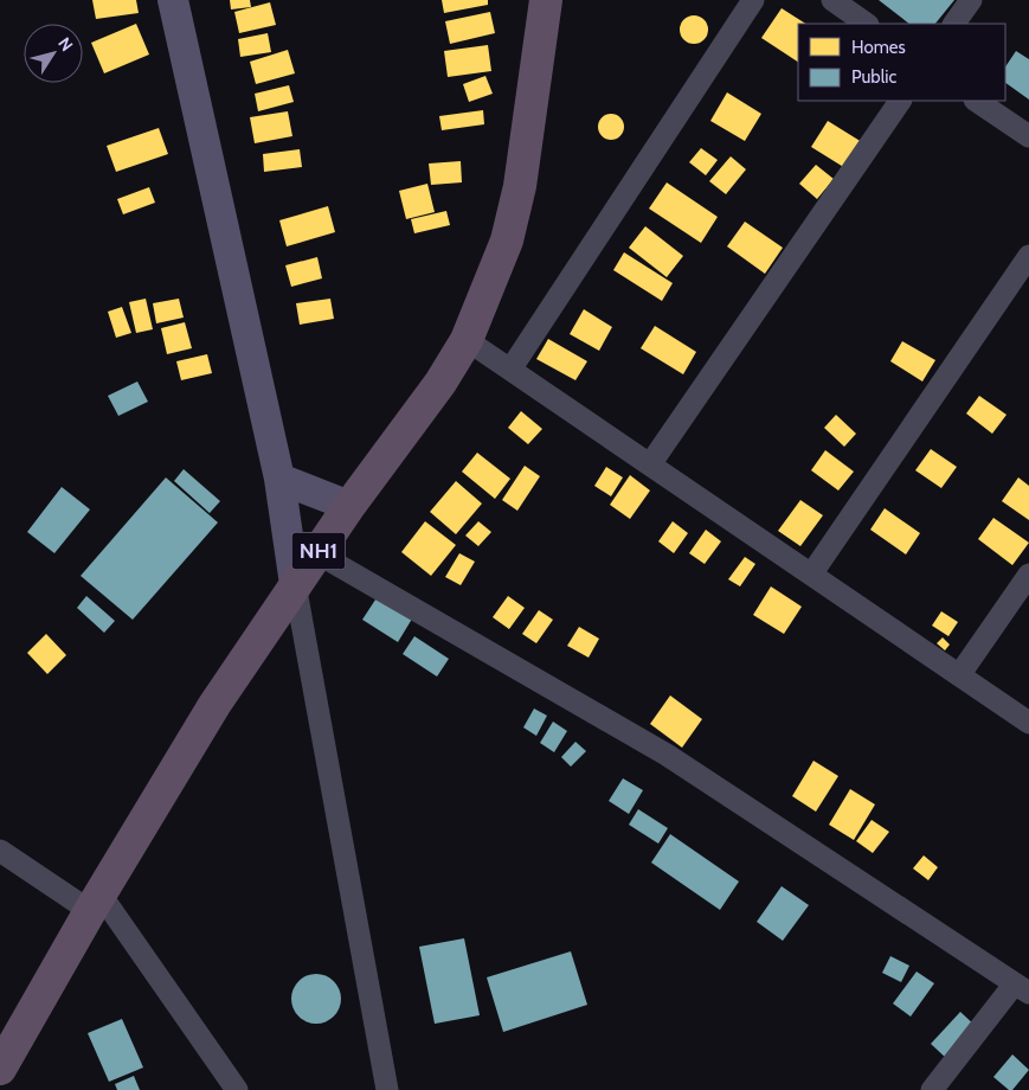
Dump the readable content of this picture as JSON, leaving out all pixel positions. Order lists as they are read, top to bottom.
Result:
{
  "streets": {
    "highway": ["NH1"]
  },
  "legend": ["Homes", "Public"],
  "north": "top right"
}
